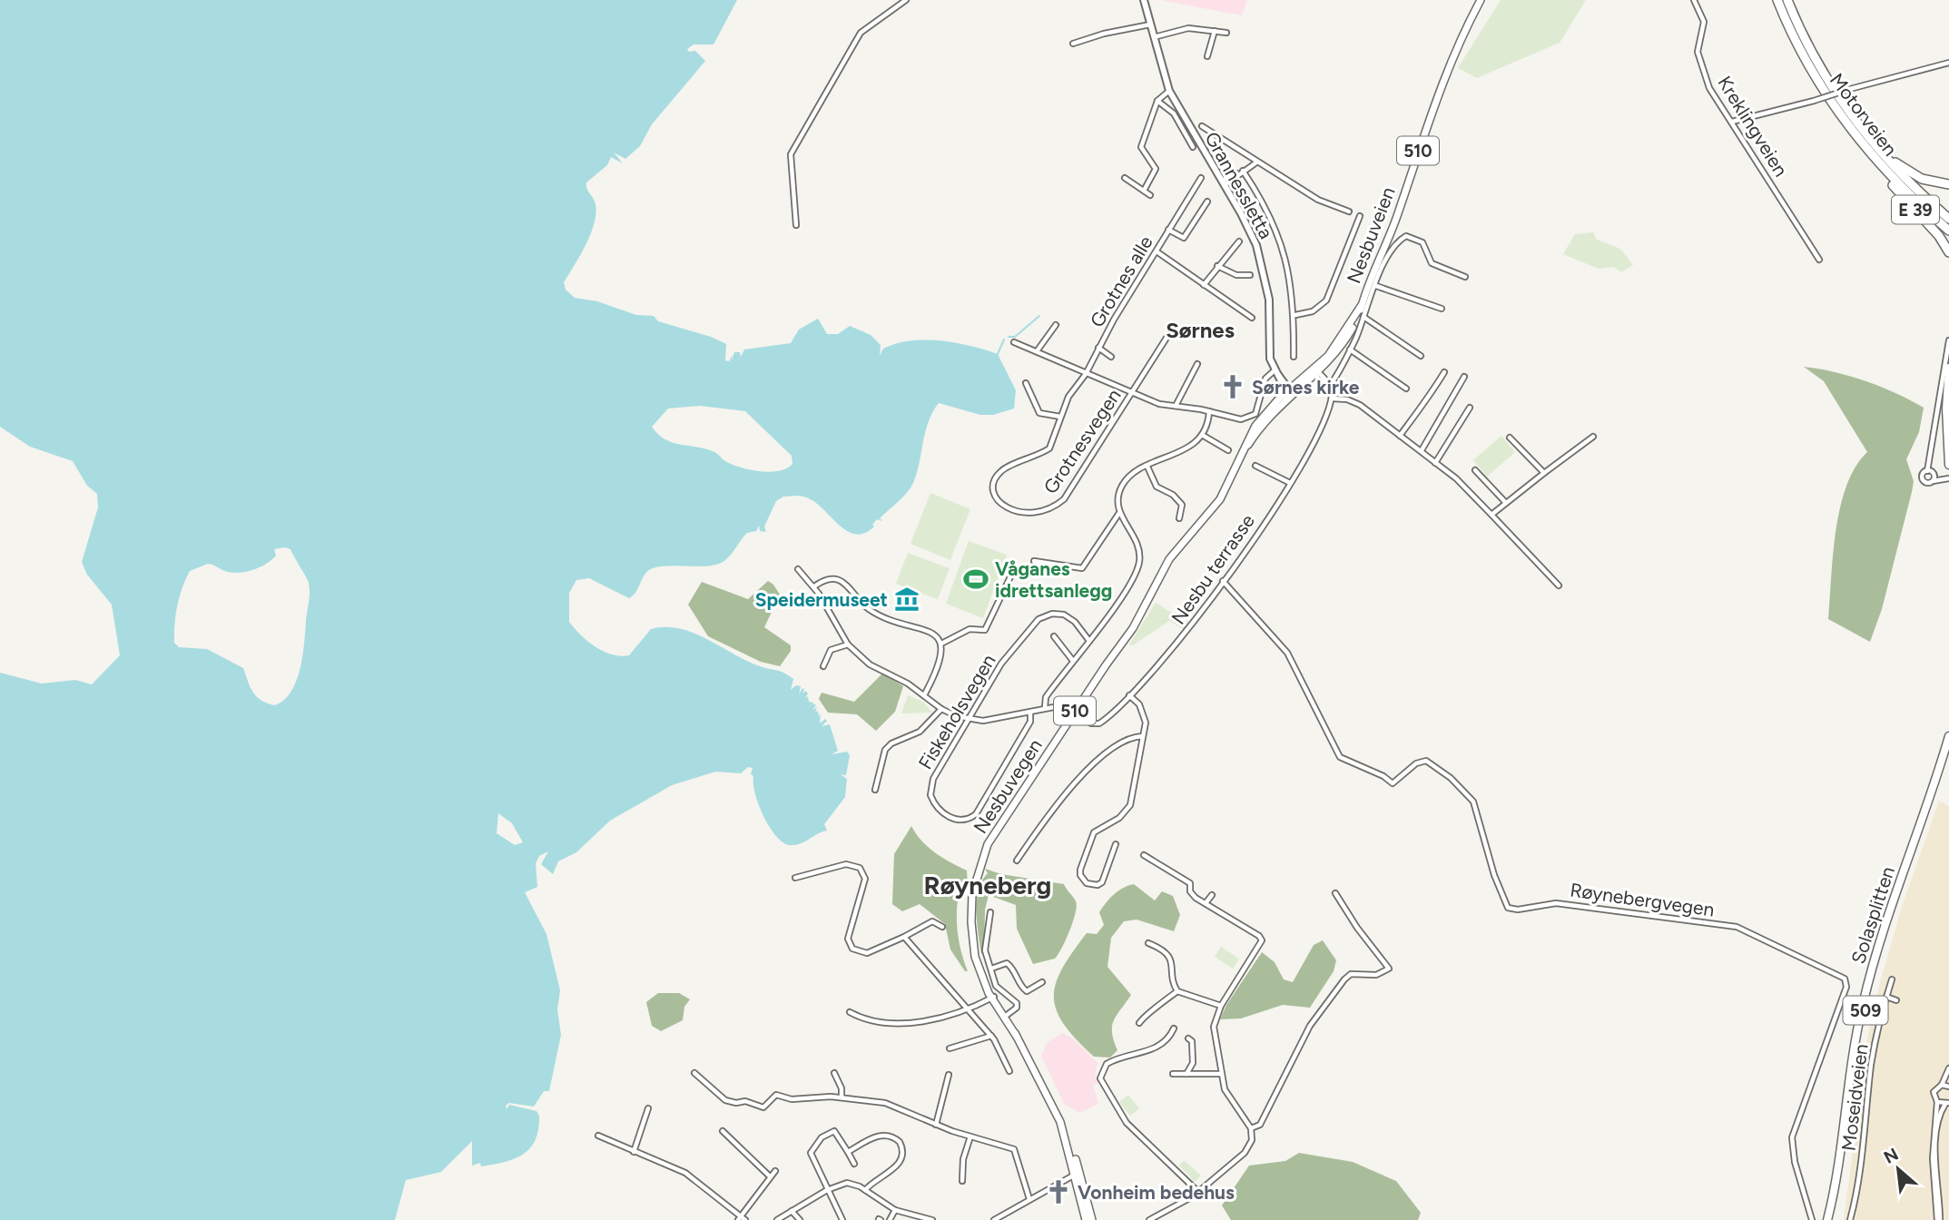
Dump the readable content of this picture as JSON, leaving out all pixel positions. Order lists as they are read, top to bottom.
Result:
{
  "streets": {
    "highway": [
      "Motorveien",
      "E 39",
      "Solasplitten",
      "509"
    ],
    "main road": [
      "510",
      "Grannessletta",
      "Nesbuveien",
      "Nesbuvegen"
    ],
    "street": [
      "Kreklingveien",
      "Grotnes alle",
      "Grotnesvegen",
      "Nesbu terrasse",
      "Fiskeholsvegen",
      "Røynebergvegen",
      "Moseidveien"
    ]
  },
  "crossings": [
    ["Motorveien", "E 39"],
    ["Nesbuveien", "Nesbuvegen"],
    ["Grotnes alle", "Grotnesvegen"],
    ["Nesbu terrasse", "Nesbuvegen"],
    ["Nesbu terrasse", "Røynebergvegen"]
  ],
  "districts": ["Sørnes", "Røyneberg"],
  "places": {
    "church": ["Sørnes kirke", "Vonheim bedehus"],
    "sports": ["Våganes idrettsanlegg"],
    "museum": ["Speidermuseet"]
  },
  "north": "top left"
}
